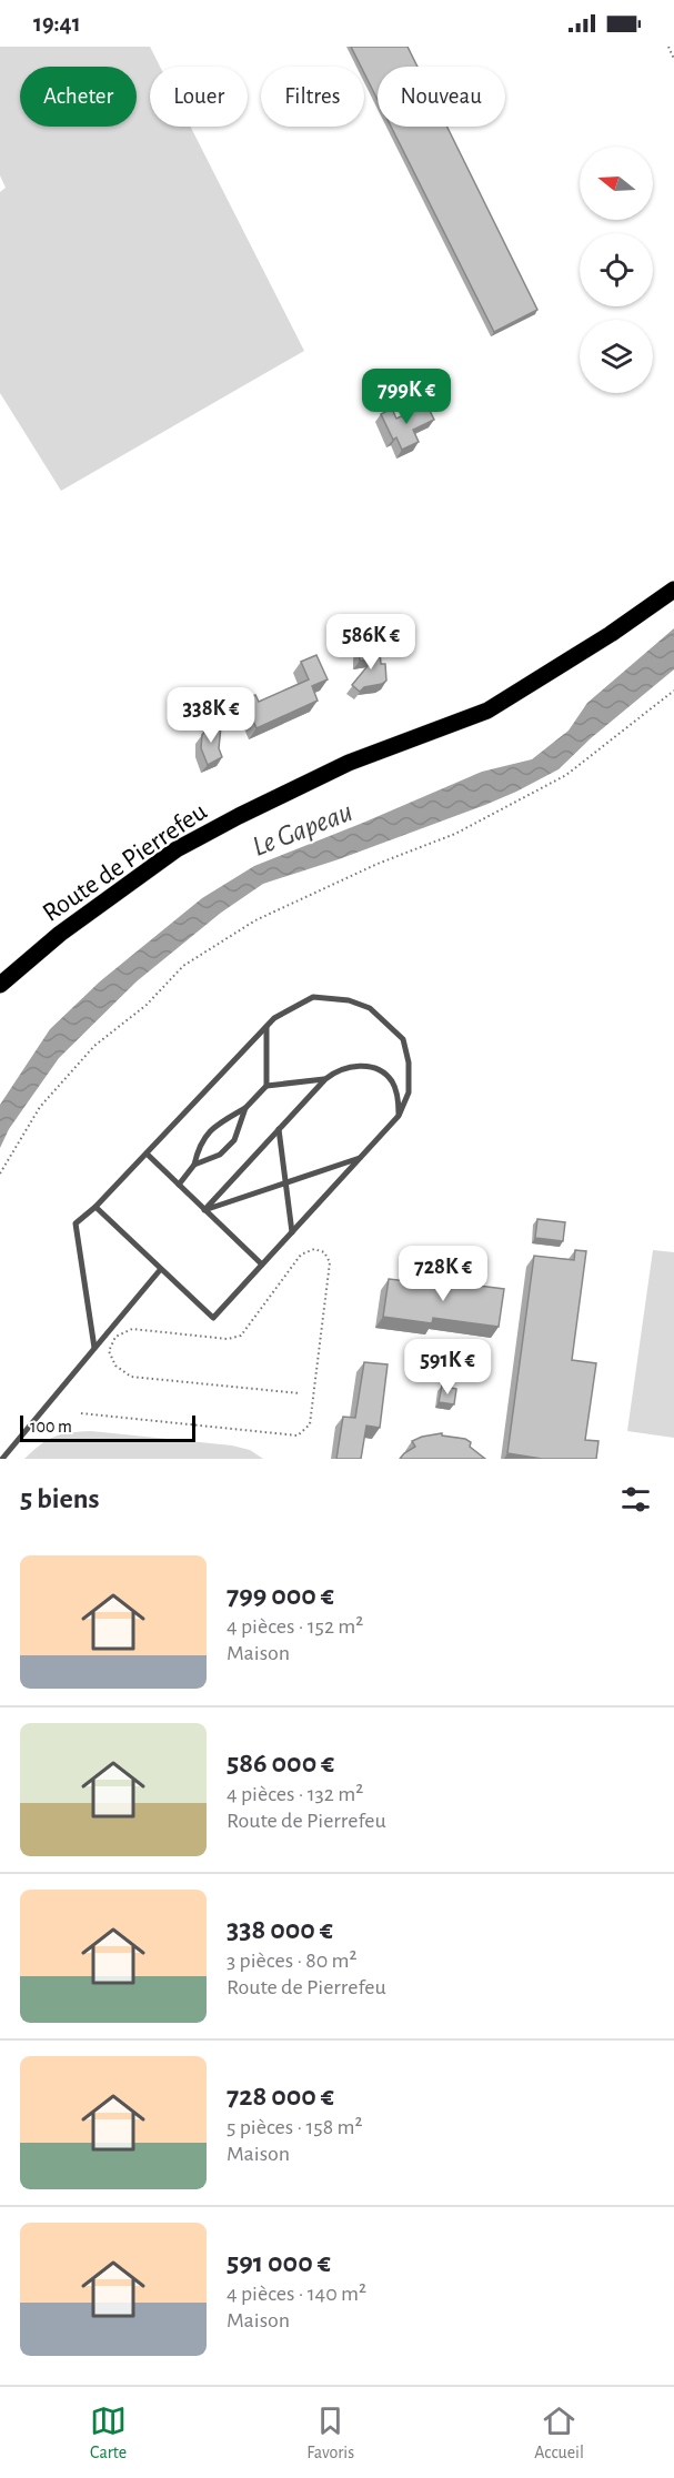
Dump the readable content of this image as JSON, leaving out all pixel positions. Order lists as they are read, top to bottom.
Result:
{
  "streets": {
    "main road": ["Route de Pierrefeu"]
  },
  "water": ["Le Gapeau"],
  "scale_bar": "100 m",
  "north": "left",
  "page": {
    "status": "19:41",
    "chip": [
      "Acheter",
      "Louer",
      "Filtres",
      "Nouveau"
    ],
    "price": [
      "799K €",
      "586K €",
      "338K €",
      "728K €",
      "591K €"
    ],
    "scale": "100 m",
    "heading": "5 biens",
    "list": [
      {
        "name": "799 000 €",
        "note": "4 pièces · 152 m² · Maison"
      },
      {
        "name": "586 000 €",
        "note": "4 pièces · 132 m² · Route de Pierrefeu"
      },
      {
        "name": "338 000 €",
        "note": "3 pièces · 80 m² · Route de Pierrefeu"
      },
      {
        "name": "728 000 €",
        "note": "5 pièces · 158 m² · Maison"
      },
      {
        "name": "591 000 €",
        "note": "4 pièces · 140 m² · Maison"
      }
    ],
    "tabs": ["Carte", "Favoris", "Accueil"]
  }
}
